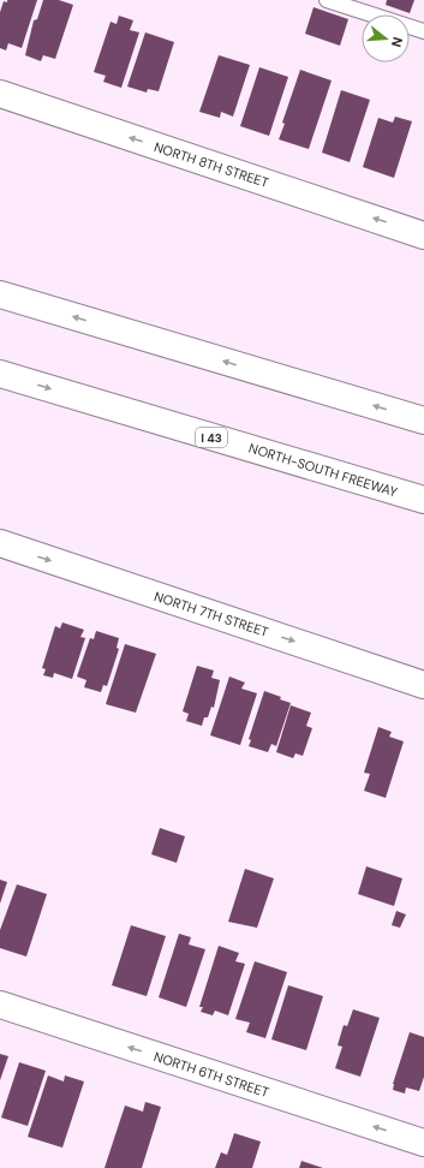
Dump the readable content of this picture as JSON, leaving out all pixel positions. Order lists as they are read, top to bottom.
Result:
{
  "streets": {
    "main road": [
      "NORTH 8TH STREET",
      "I 43",
      "NORTH-SOUTH FREEWAY",
      "NORTH 7TH STREET",
      "NORTH 6TH STREET"
    ]
  },
  "one_way": ["NORTH 7TH STREET", "NORTH 6TH STREET"],
  "north": "right"
}
